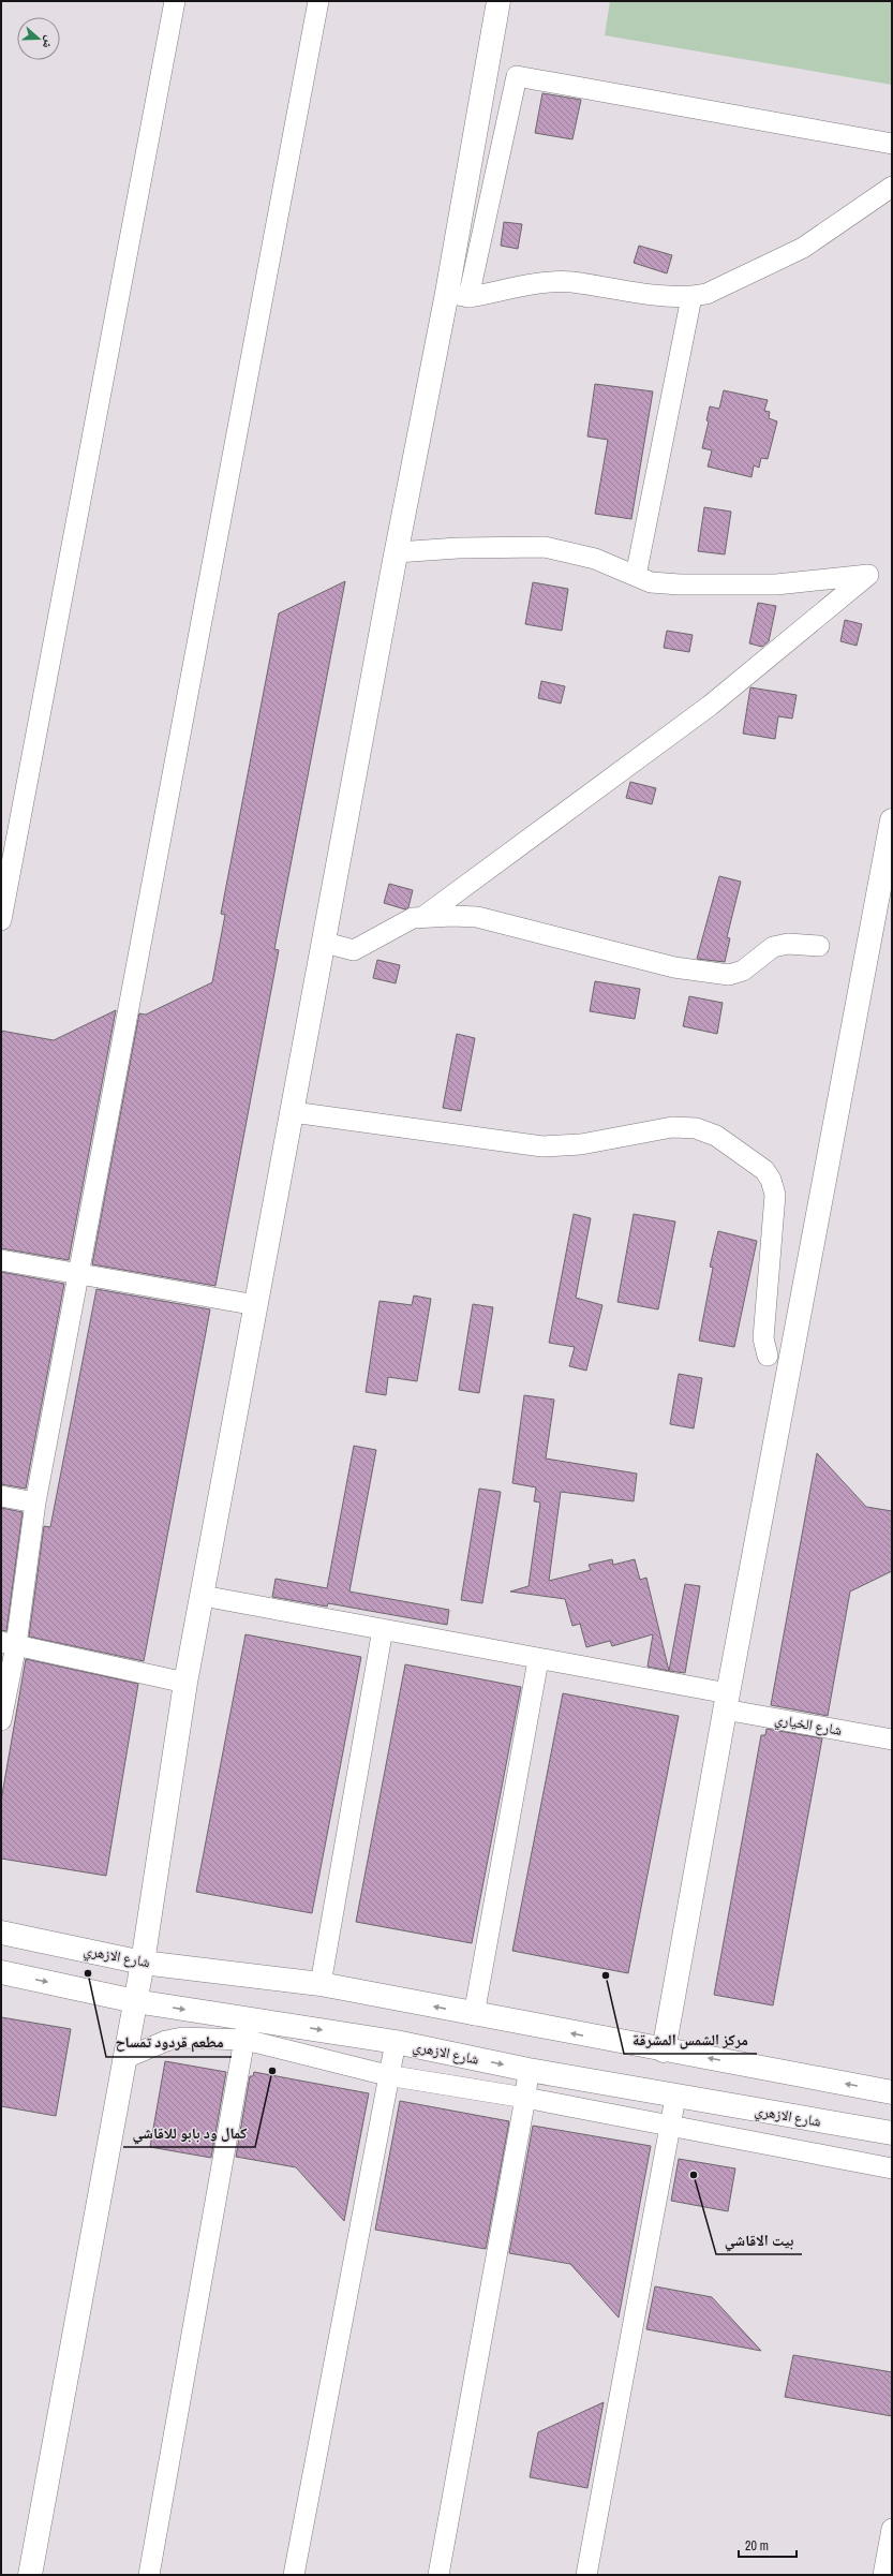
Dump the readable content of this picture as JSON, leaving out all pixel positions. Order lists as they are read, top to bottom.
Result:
{
  "streets": {
    "street": ["شارع الخياري", "شارع الازهري"]
  },
  "places": [
    "مطعم قردود تمساح",
    "مركز الشمس المشرقة",
    "كمال ود بابو للاقاشي",
    "بيت الاقاشي"
  ],
  "scale_bar": "20 m",
  "north": "right"
}
